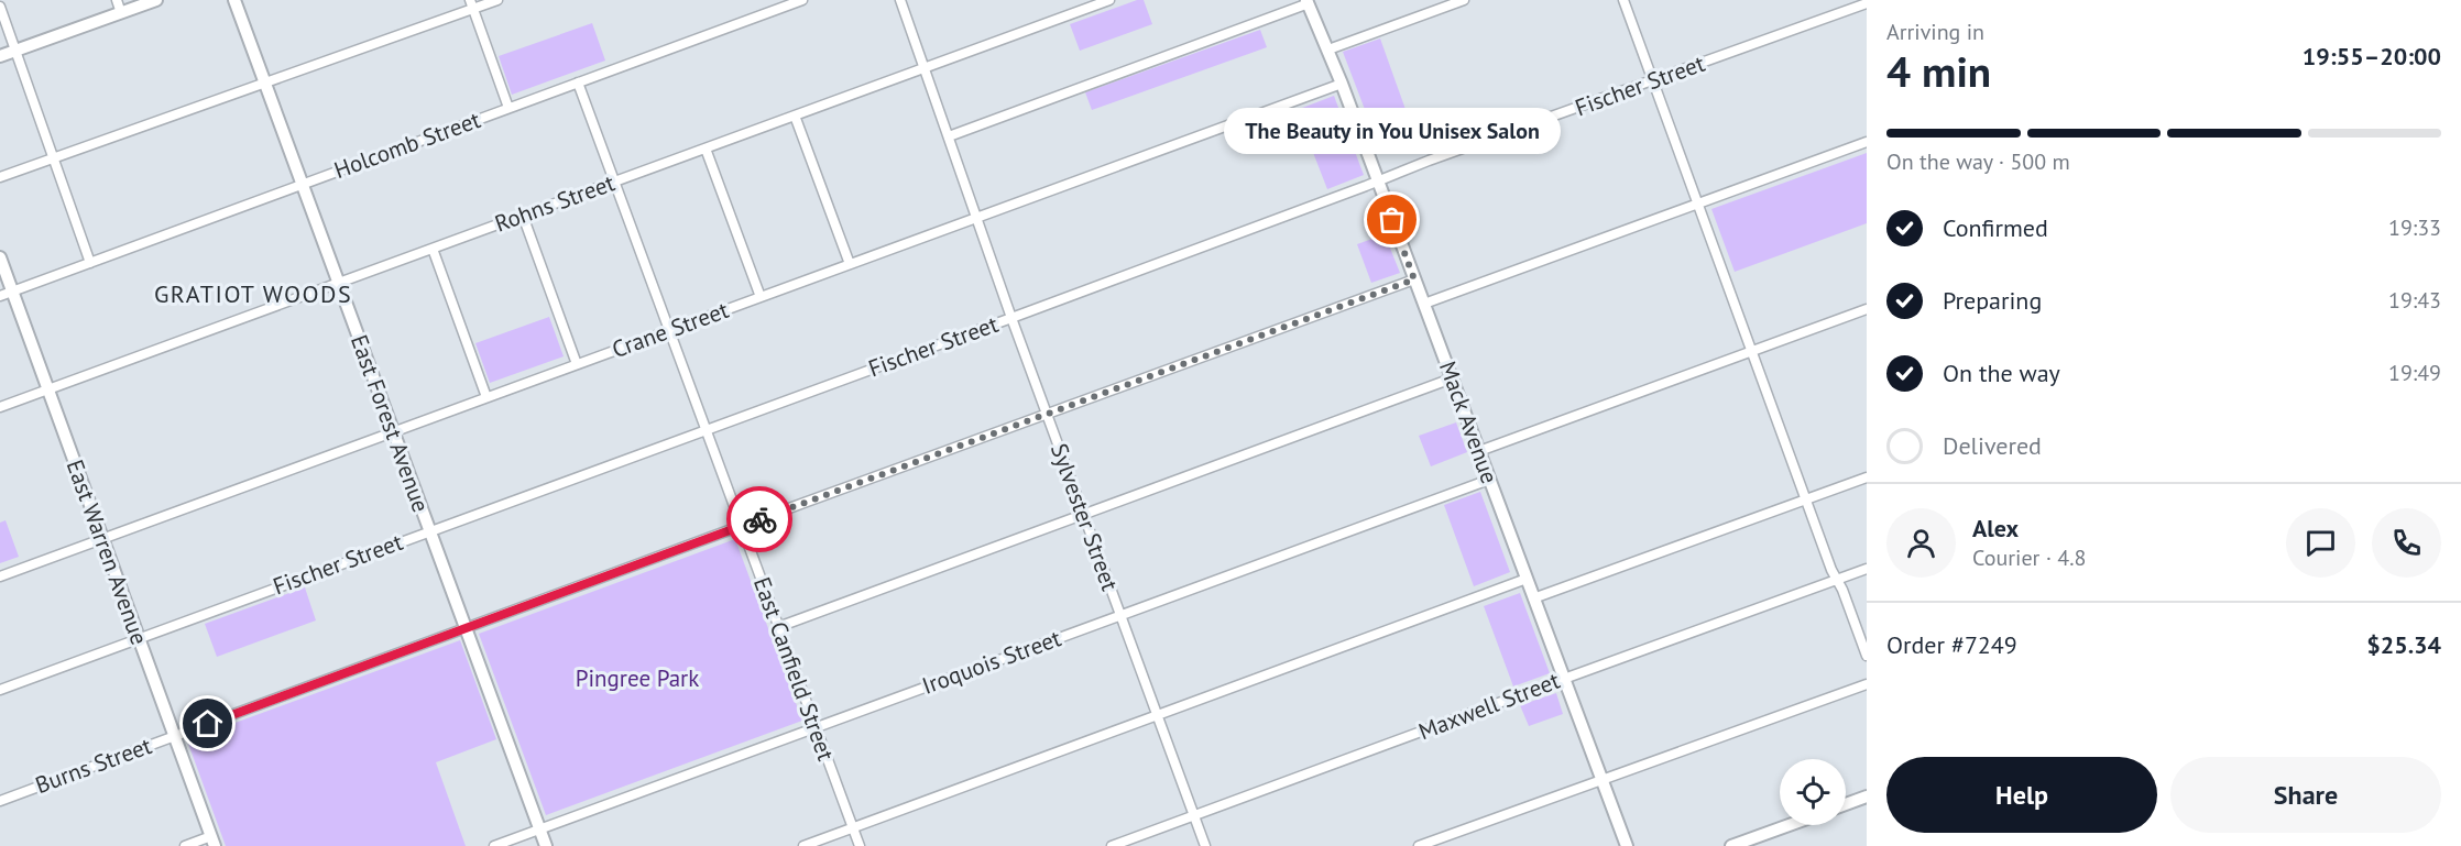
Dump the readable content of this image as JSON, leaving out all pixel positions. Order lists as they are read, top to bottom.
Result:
{
  "streets": {
    "main road": ["Mack Avenue", "East Forest Avenue", "East Warren Avenue"],
    "street": [
      "Fischer Street",
      "Holcomb Street",
      "Rohns Street",
      "Crane Street",
      "Sylvester Street",
      "Iroquois Street",
      "East Canfield Street",
      "Maxwell Street",
      "Burns Street"
    ]
  },
  "crossings": [
    ["Fischer Street", "Mack Avenue"],
    ["Fischer Street", "East Forest Avenue"],
    ["Fischer Street", "Sylvester Street"],
    ["Fischer Street", "East Warren Avenue"],
    ["Fischer Street", "East Canfield Street"],
    ["Holcomb Street", "East Forest Avenue"],
    ["Holcomb Street", "East Warren Avenue"],
    ["Holcomb Street", "East Canfield Street"],
    ["Rohns Street", "East Forest Avenue"],
    ["Rohns Street", "Sylvester Street"],
    ["Rohns Street", "East Warren Avenue"],
    ["Rohns Street", "East Canfield Street"],
    ["Crane Street", "Mack Avenue"],
    ["Crane Street", "East Forest Avenue"],
    ["Crane Street", "Sylvester Street"],
    ["Crane Street", "East Warren Avenue"],
    ["Crane Street", "East Canfield Street"],
    ["Mack Avenue", "Iroquois Street"],
    ["Mack Avenue", "Maxwell Street"],
    ["Mack Avenue", "Burns Street"],
    ["East Forest Avenue", "Iroquois Street"],
    ["East Forest Avenue", "Burns Street"],
    ["Sylvester Street", "Iroquois Street"],
    ["Sylvester Street", "Maxwell Street"],
    ["Sylvester Street", "Burns Street"],
    ["East Warren Avenue", "Burns Street"],
    ["Iroquois Street", "East Canfield Street"],
    ["East Canfield Street", "Burns Street"]
  ],
  "districts": ["GRATIOT WOODS"],
  "parks": ["Pingree Park"],
  "places": ["The Beauty in You Unisex Salon"],
  "page": {
    "heading": ["4 min", "Arriving in", "19:55–20:00"],
    "panel": [
      "Alex",
      "Courier · 4.8",
      "Order #7249",
      "$25.34"
    ],
    "bubble": "The Beauty in You Unisex Salon",
    "bar": "On the way · 500 m",
    "list": [
      ["Confirmed", "19:33"],
      ["Preparing", "19:43"],
      ["On the way", "19:49"],
      "Delivered"
    ],
    "buttons": ["Help", "Share"]
  }
}
